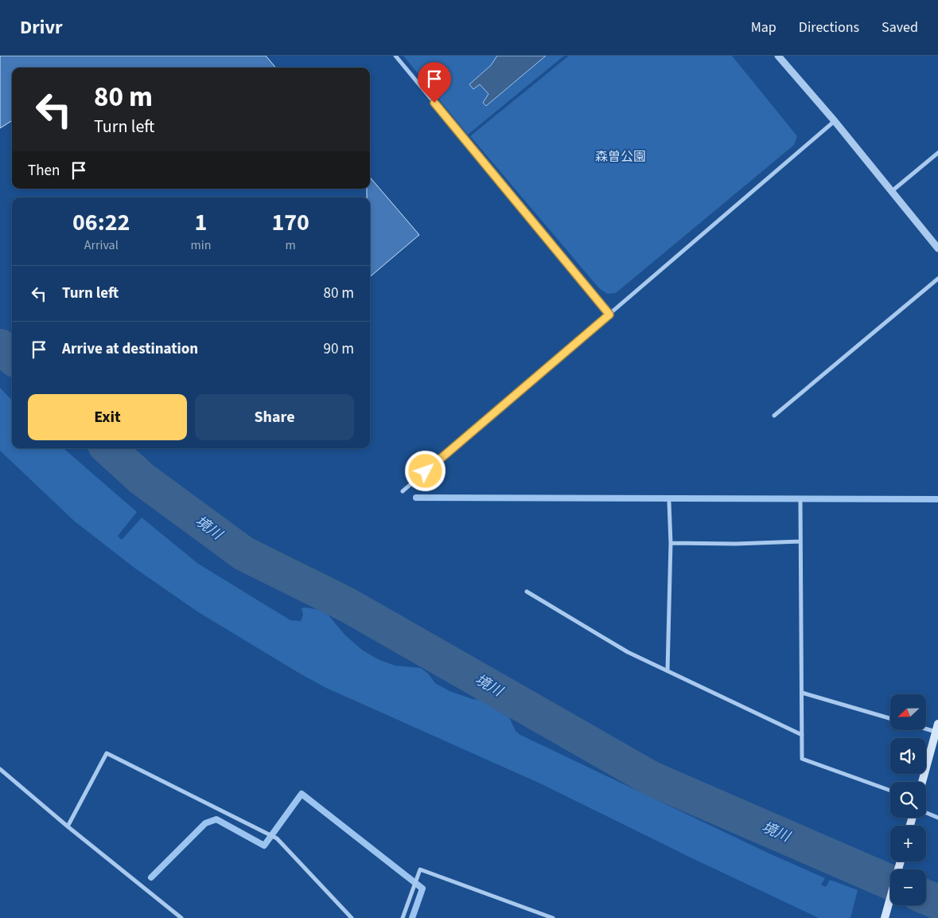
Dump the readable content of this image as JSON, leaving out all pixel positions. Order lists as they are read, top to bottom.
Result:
{
  "water": ["境川"],
  "parks": ["森曽公園"],
  "north": "left",
  "page": {
    "header": "Drivr",
    "nav": ["Map", "Directions", "Saved"],
    "turn": ["80 m", "Turn left"],
    "then": "Then",
    "eta": [
      "06:22",
      "Arrival",
      "1",
      "min",
      "170",
      "m"
    ],
    "list": [
      {
        "name": "Turn left",
        "value": "80 m"
      },
      {
        "name": "Arrive at destination",
        "value": "90 m"
      }
    ],
    "buttons": ["Exit", "Share"],
    "map_buttons": ["+", "−"]
  }
}
